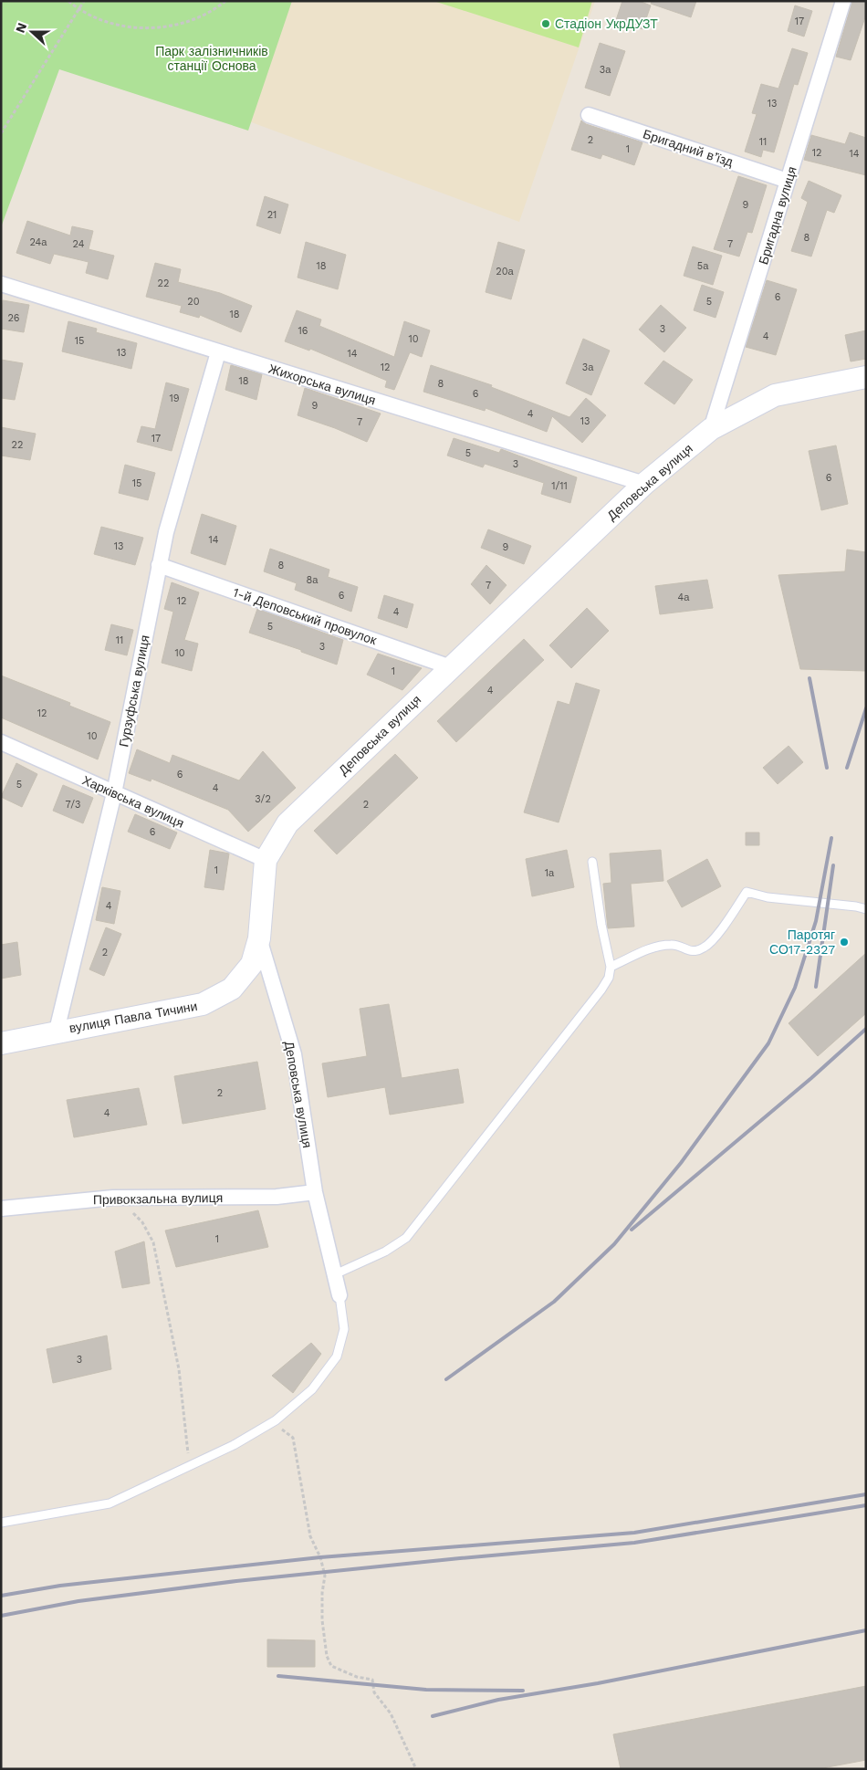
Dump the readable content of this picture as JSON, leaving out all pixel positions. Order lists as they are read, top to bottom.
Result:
{
  "streets": {
    "main road": ["Деповська вулиця", "вулиця Павла Тичини"],
    "street": [
      "Бригадний в’їзд",
      "Бригадна вулиця",
      "Жихорська вулиця",
      "1-й Деповський провулок",
      "Гурзуфська вулиця",
      "Харківська вулиця",
      "Привокзальна вулиця"
    ]
  },
  "crossings": [
    ["Бригадний в’їзд", "Бригадна вулиця"],
    ["Бригадна вулиця", "Деповська вулиця"],
    ["Жихорська вулиця", "Деповська вулиця"],
    ["Жихорська вулиця", "Гурзуфська вулиця"],
    ["Деповська вулиця", "1-й Деповський провулок"],
    ["Деповська вулиця", "Харківська вулиця"],
    ["Деповська вулиця", "вулиця Павла Тичини"],
    ["Деповська вулиця", "Привокзальна вулиця"],
    ["1-й Деповський провулок", "Гурзуфська вулиця"],
    ["Гурзуфська вулиця", "Харківська вулиця"],
    ["Гурзуфська вулиця", "вулиця Павла Тичини"]
  ],
  "parks": ["Парк залізничників станції Основа"],
  "places": ["Стадіон УкрДУЗТ", "Паротяг СО17-2327"],
  "house_numbers": [
    "17",
    "3а",
    "13",
    "2",
    "11",
    "1",
    "12",
    "14",
    "9",
    "21",
    "8",
    "24а",
    "24",
    "7",
    "18",
    "5а",
    "20а",
    "22",
    "6",
    "20",
    "5",
    "18",
    "26",
    "3",
    "16",
    "4",
    "10",
    "15",
    "13",
    "14",
    "12",
    "3а",
    "18",
    "8",
    "6",
    "19",
    "9",
    "4",
    "13",
    "7",
    "17",
    "22",
    "5",
    "3",
    "6",
    "15",
    "1/11",
    "14",
    "13",
    "9",
    "8",
    "8а",
    "7",
    "6",
    "4а",
    "12",
    "4",
    "5",
    "11",
    "3",
    "10",
    "1",
    "4",
    "12",
    "10",
    "6",
    "5",
    "4",
    "3/2",
    "7/3",
    "2",
    "6",
    "1",
    "1а",
    "4",
    "2",
    "2",
    "4",
    "1",
    "3"
  ],
  "north": "left"
}
